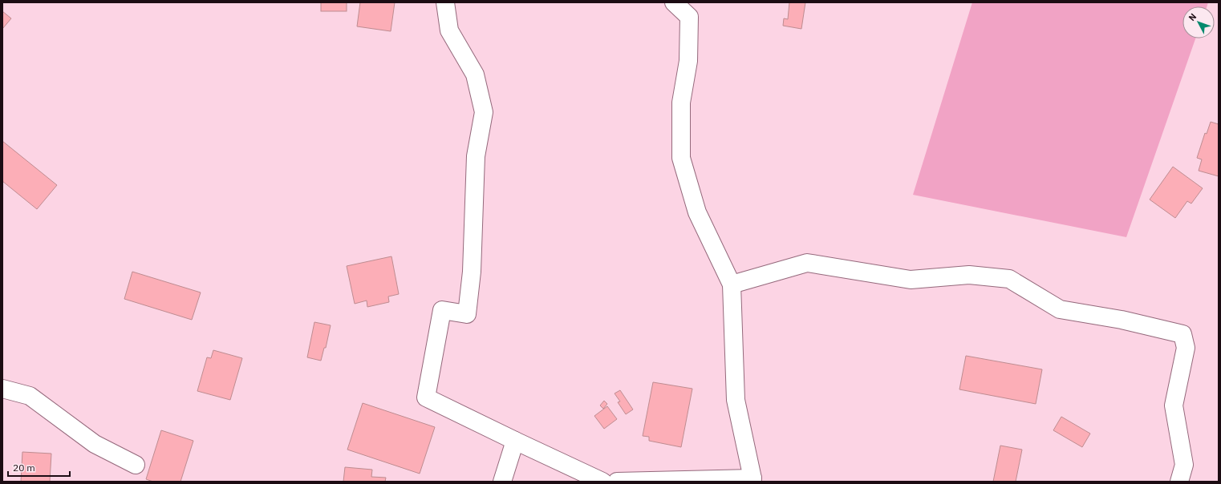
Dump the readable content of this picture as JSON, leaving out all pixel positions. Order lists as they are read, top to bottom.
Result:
{
  "scale_bar": "20 m",
  "north": "top left"
}
